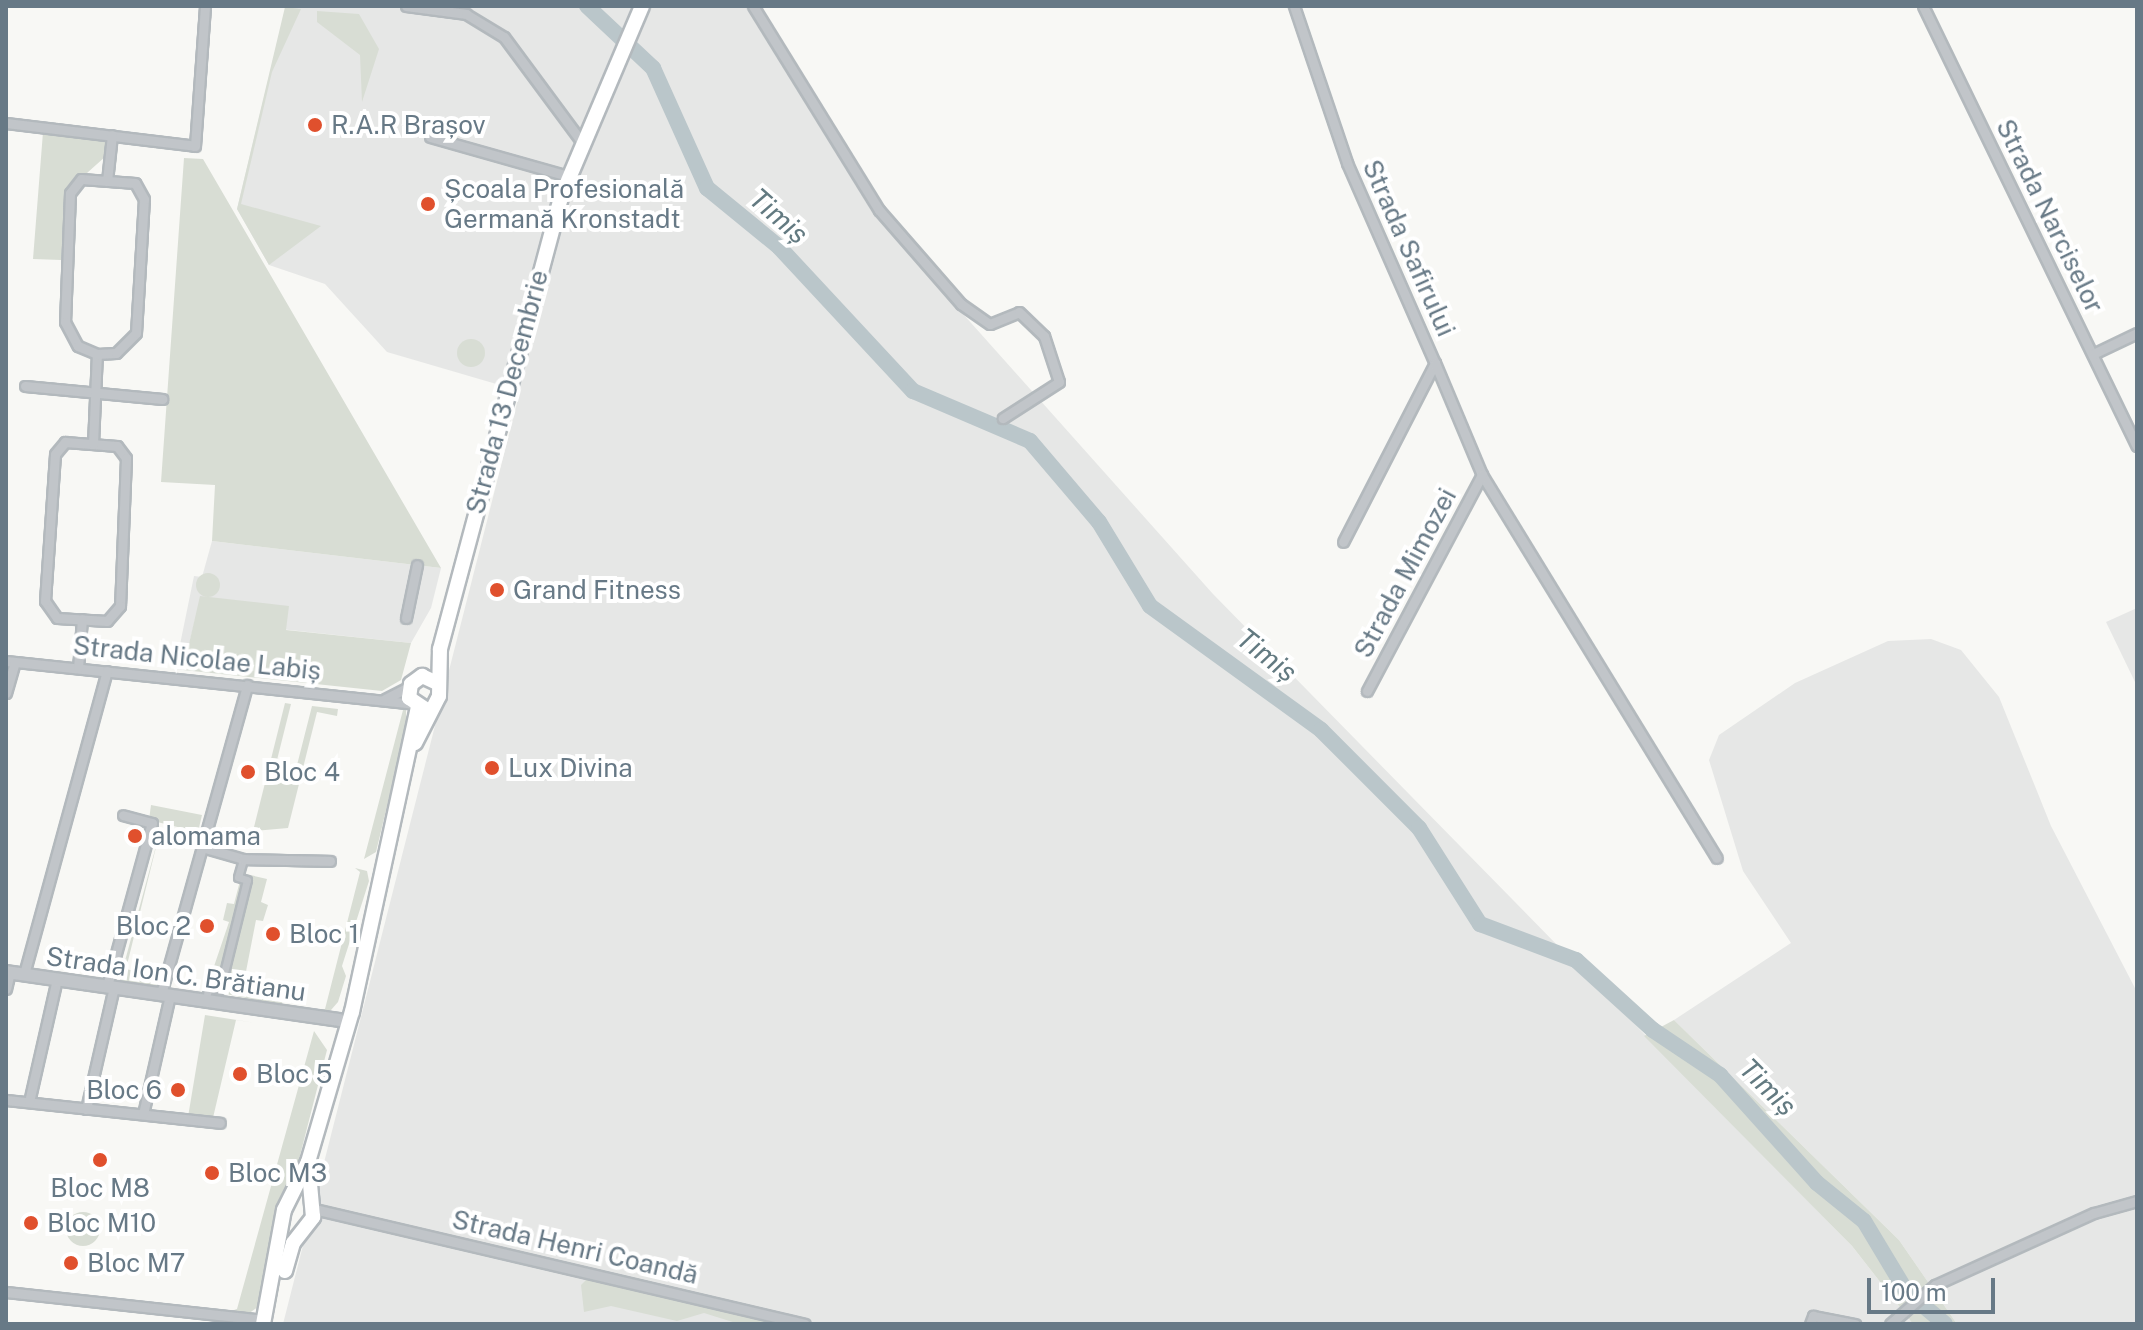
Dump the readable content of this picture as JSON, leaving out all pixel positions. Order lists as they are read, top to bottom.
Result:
{
  "streets": {
    "main road": ["Strada 13 Decembrie"],
    "street": [
      "Strada Narciselor",
      "Strada Safirului",
      "Strada Mimozei",
      "Strada Nicolae Labiș",
      "Strada Ion C. Brătianu",
      "Strada Henri Coandă"
    ]
  },
  "crossings": [
    ["Strada 13 Decembrie", "Strada Nicolae Labiș"],
    ["Strada 13 Decembrie", "Strada Ion C. Brătianu"],
    ["Strada 13 Decembrie", "Strada Henri Coandă"]
  ],
  "water": ["Timiș"],
  "places": [
    "R.A.R Brașov",
    "Școala Profesională Germană Kronstadt",
    "Grand Fitness",
    "Lux Divina",
    "Bloc 4",
    "alomama",
    "Bloc 2",
    "Bloc 1",
    "Bloc 5",
    "Bloc 6",
    "Bloc M8",
    "Bloc M3",
    "Bloc M10",
    "Bloc M7"
  ],
  "scale_bar": "100 m"
}
